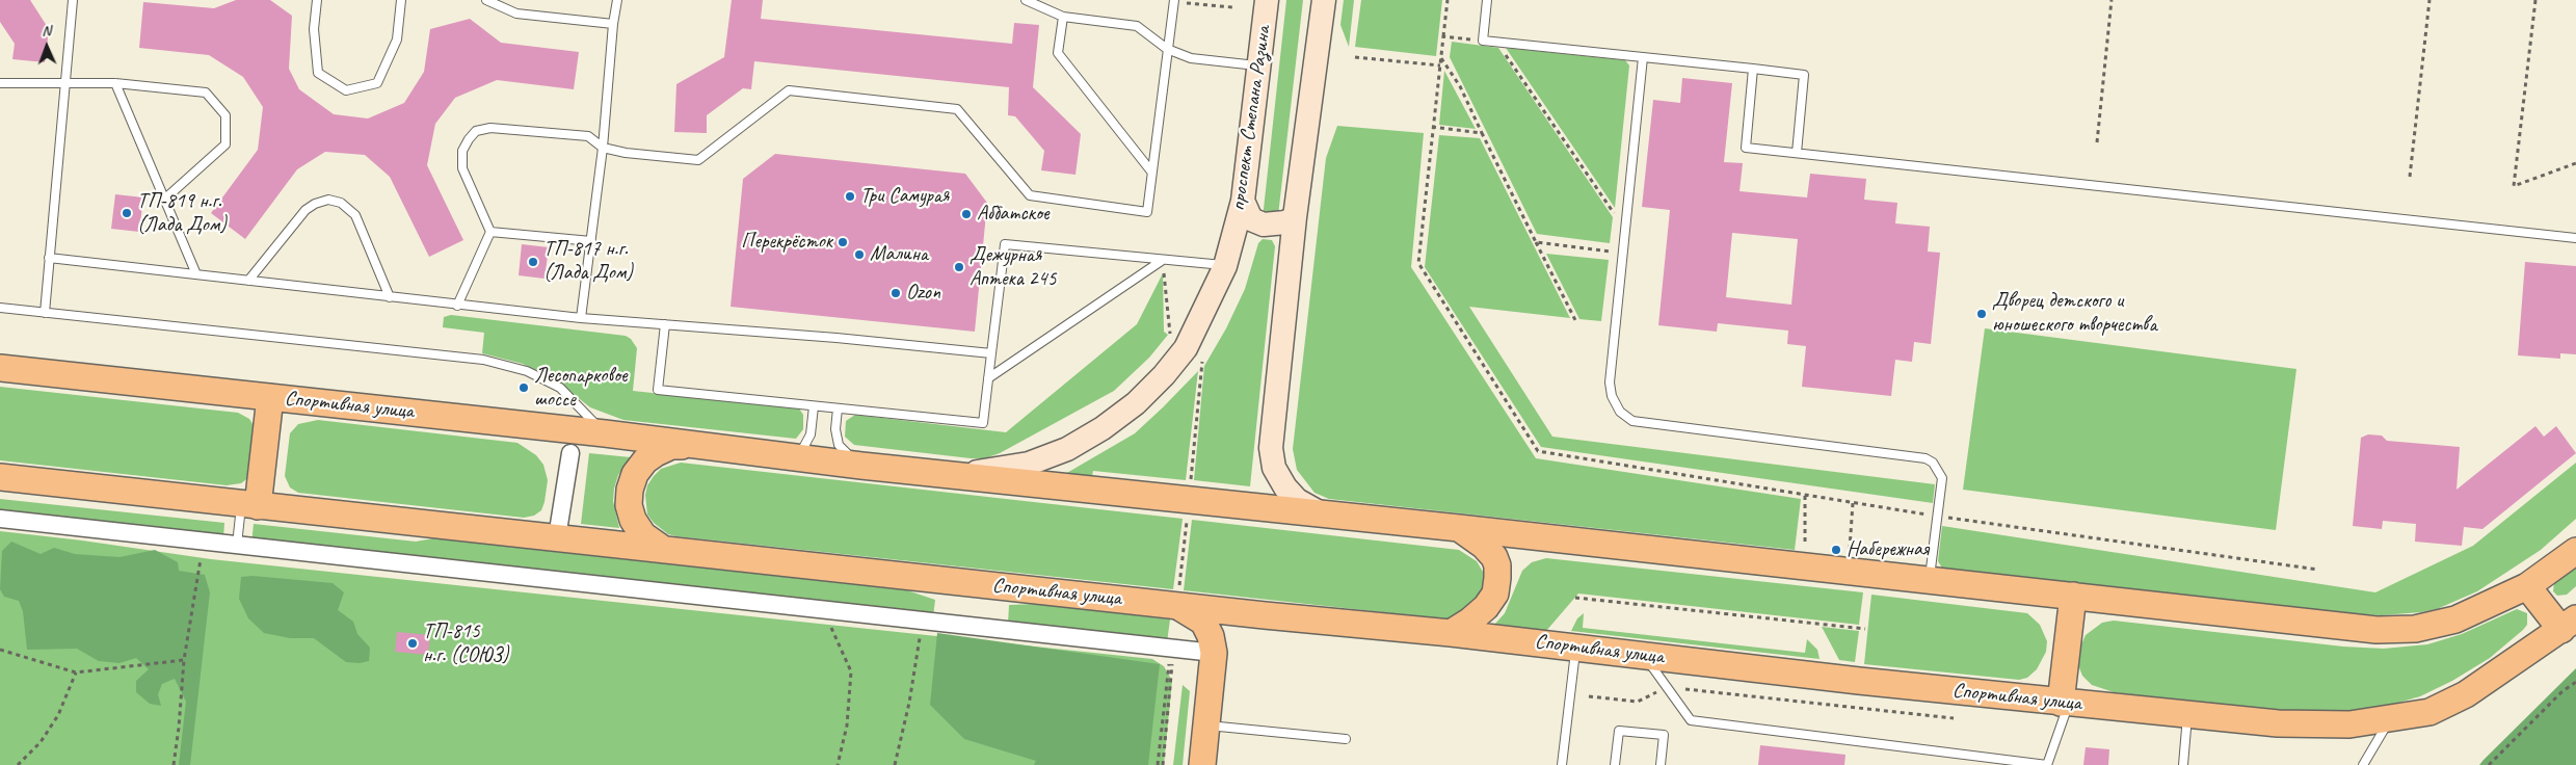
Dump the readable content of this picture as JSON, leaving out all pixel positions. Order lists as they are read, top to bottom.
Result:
{
  "streets": {
    "main road": ["проспект Степана Разина", "Спортивная улица"]
  },
  "crossings": [
    ["проспект Степана Разина", "Спортивная улица"]
  ],
  "places": [
    "Три Самурая",
    "ТП-819 н.г. (Лада Дом)",
    "Аббатское",
    "Перекрёсток",
    "Малина",
    "ТП-817 н.г. (Лада Дом)",
    "Дежурная Аптека 245",
    "Ozon",
    "Дворец детского и юношеского творчества",
    "Лесопарковое шоссе",
    "Набережная",
    "ТП-815 н.г. (СОЮЗ)"
  ],
  "north": "top"
}
